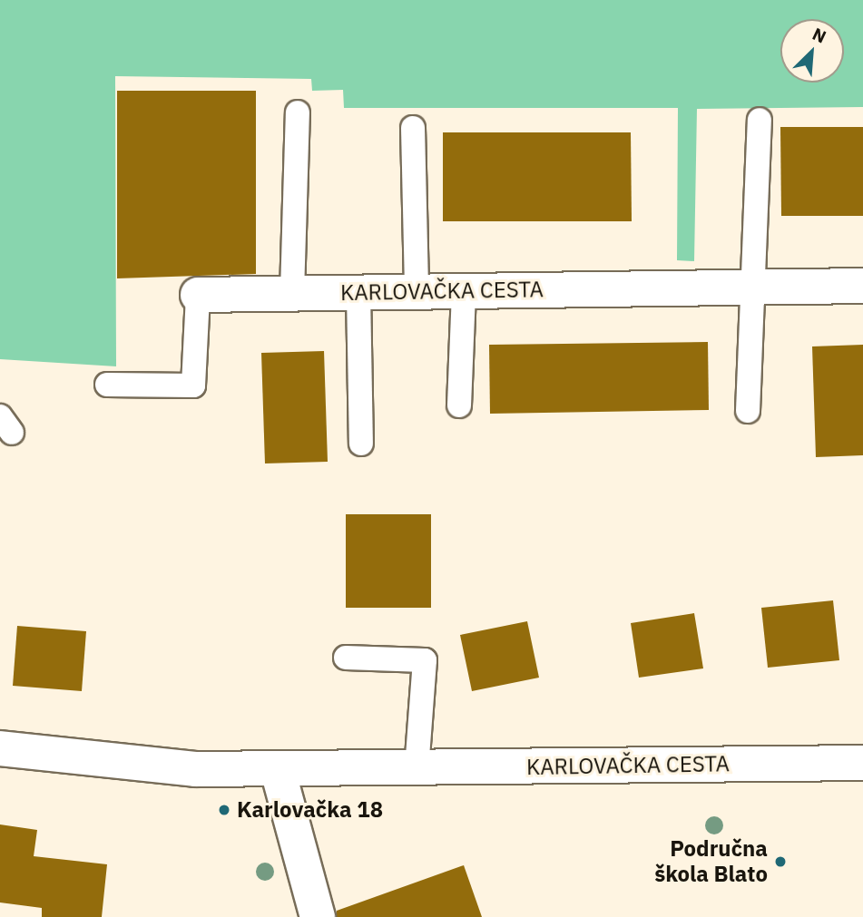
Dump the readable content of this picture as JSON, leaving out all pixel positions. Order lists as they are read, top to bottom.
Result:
{
  "streets": {
    "street": ["KARLOVAČKA CESTA"]
  },
  "places": ["Karlovačka 18", "Područna škola Blato"],
  "north": "top right"
}
